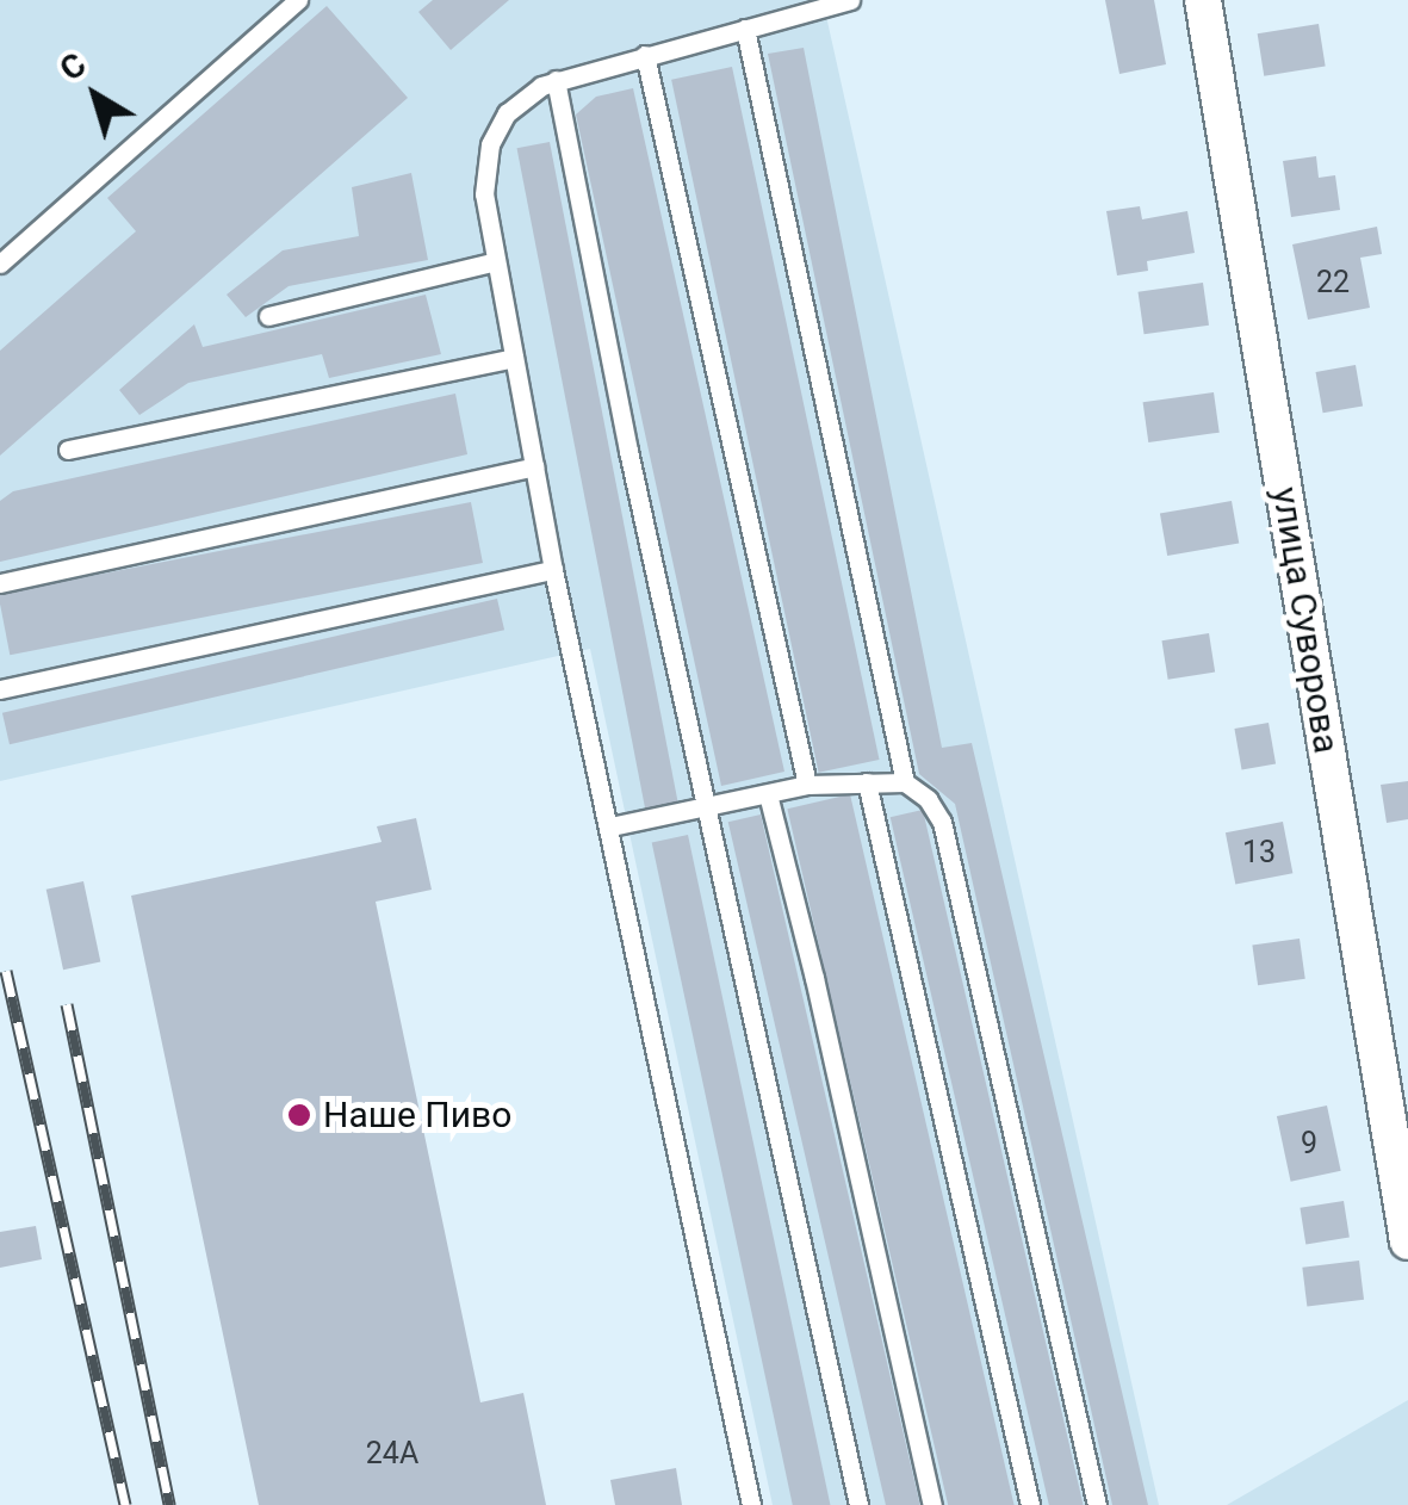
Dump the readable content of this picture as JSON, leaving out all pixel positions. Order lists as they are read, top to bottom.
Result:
{
  "streets": {
    "street": ["улица Суворова"]
  },
  "places": ["Наше Пиво"],
  "house_numbers": [
    "22",
    "13",
    "9",
    "24А"
  ],
  "north": "top left"
}
